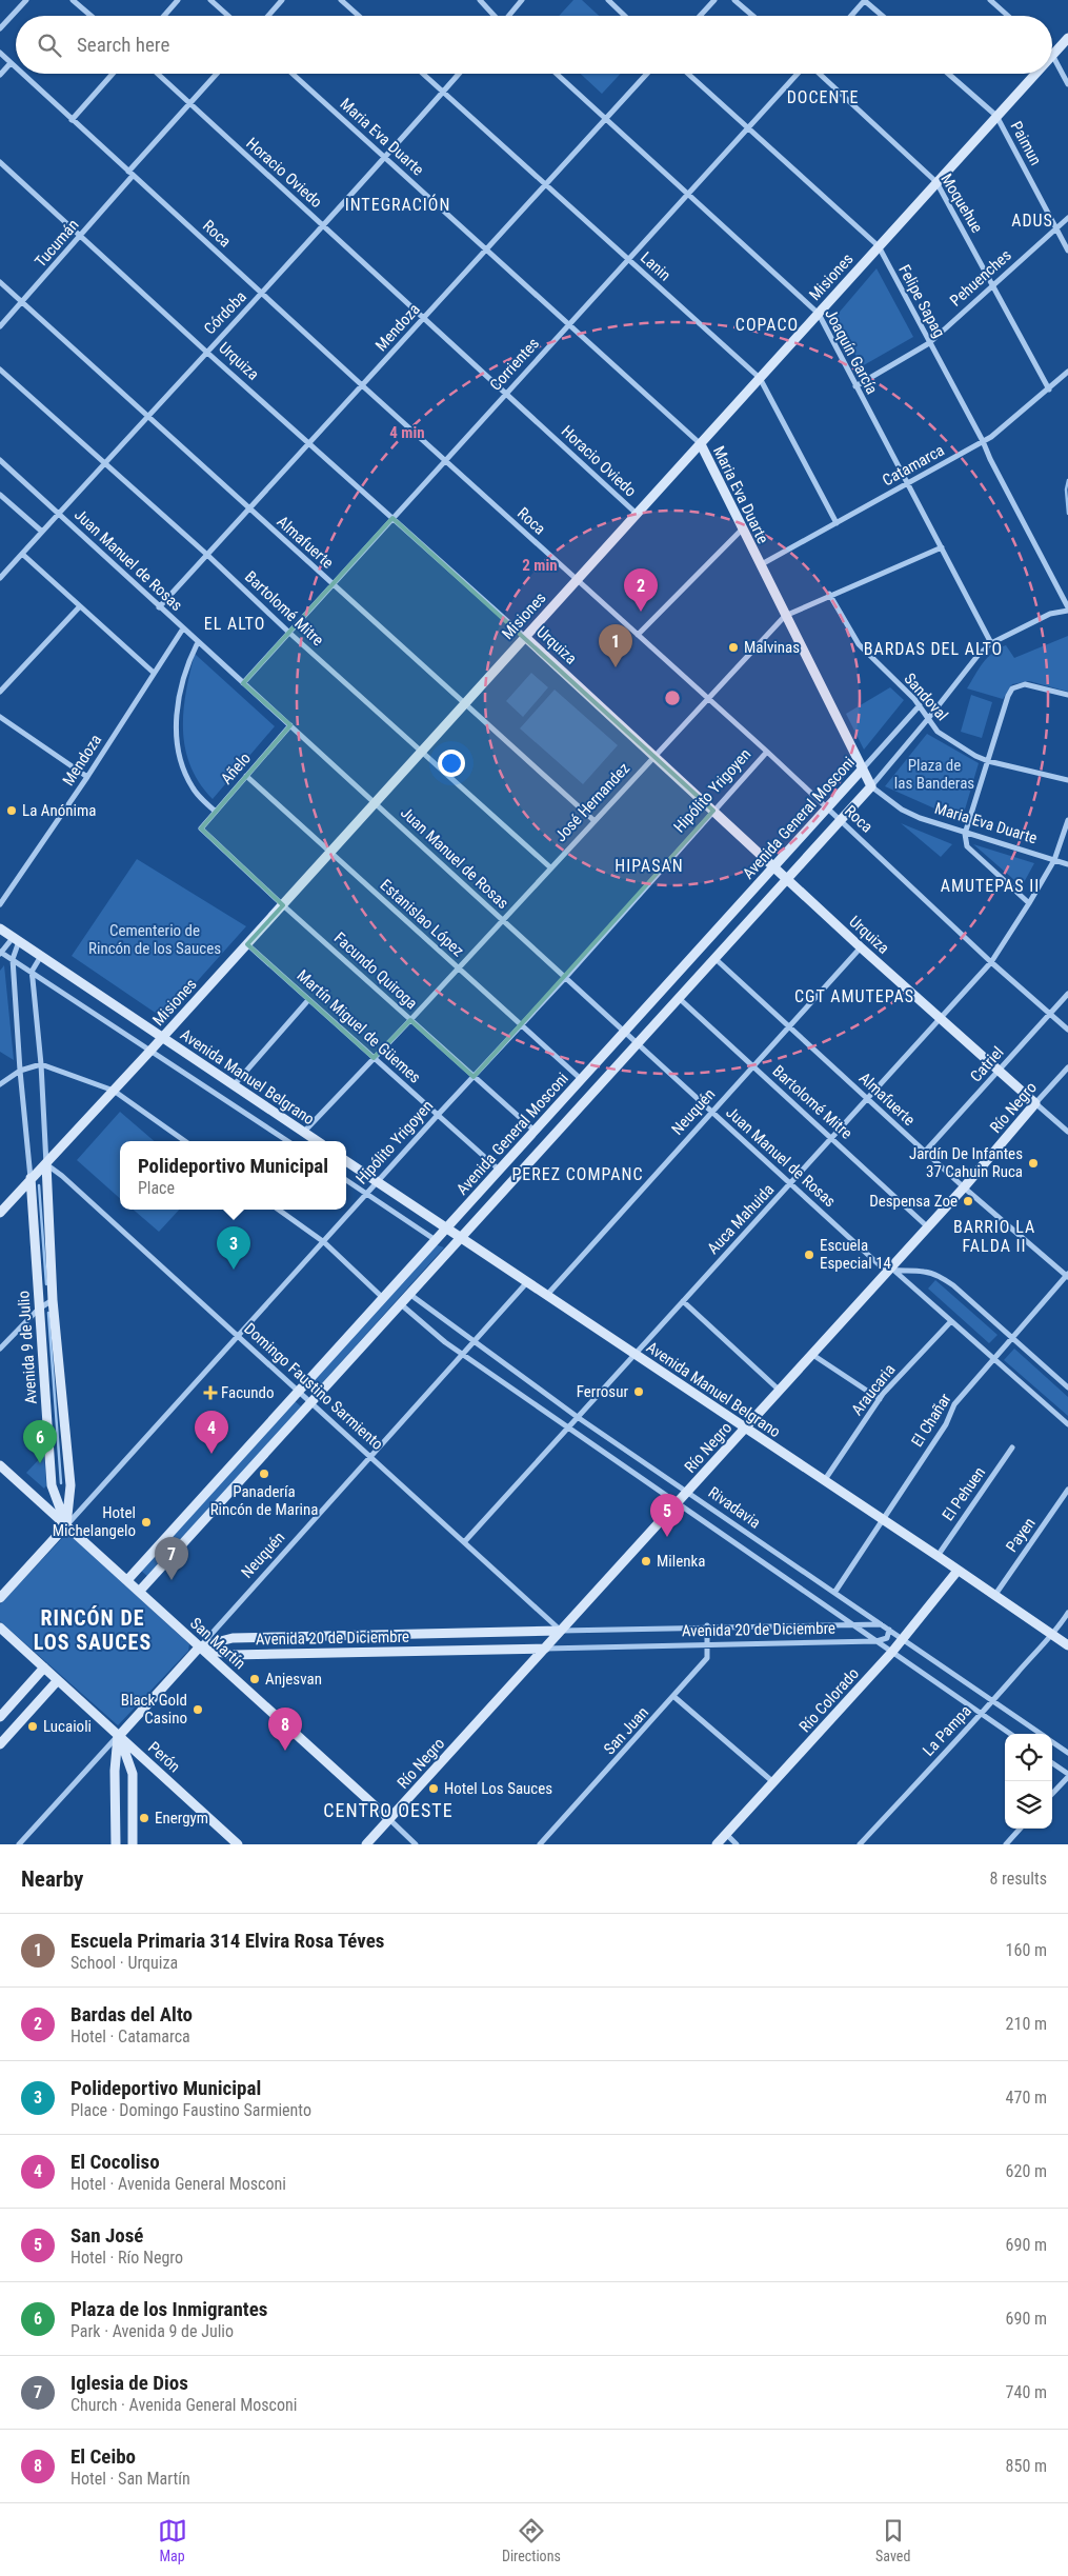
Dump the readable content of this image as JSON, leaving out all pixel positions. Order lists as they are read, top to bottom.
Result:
{
  "streets": {
    "street": [
      "Maria Eva Duarte",
      "Paimun",
      "Horacio Oviedo",
      "Moquehue",
      "Roca",
      "Tucumán",
      "Lanin",
      "Misiones",
      "Pehuenches",
      "Felipe Sapag",
      "Córdoba",
      "Mendoza",
      "Joaquín García",
      "Urquiza",
      "Corrientes",
      "Catamarca",
      "Almafuerte",
      "Juan Manuel de Rosas",
      "Bartolomé Mitre",
      "Sandoval",
      "Añelo",
      "Hipólito Yrigoyen",
      "José Hernandez",
      "Avenida General Mosconi",
      "Estanislao López",
      "Facundo Quiroga",
      "Martín Miguel de Güemes",
      "Catriel",
      "Avenida Manuel Belgrano",
      "Río Negro",
      "Neuquén",
      "Auca Mahuida",
      "Avenida 9 de Julio",
      "Domingo Faustino Sarmiento",
      "Araucaria",
      "El Chañar",
      "El Pehuen",
      "Rivadavia",
      "Payen",
      "Avenida 20 de Diciembre",
      "San Martín",
      "Río Colorado",
      "San Juan",
      "La Pampa",
      "Perón"
    ]
  },
  "crossings": [
    ["Maria Eva Duarte", "Misiones"],
    ["Maria Eva Duarte", "Córdoba"],
    ["Maria Eva Duarte", "Mendoza"],
    ["Maria Eva Duarte", "Corrientes"],
    ["Maria Eva Duarte", "Catamarca"],
    ["Maria Eva Duarte", "José Hernandez"],
    ["Maria Eva Duarte", "Avenida General Mosconi"],
    ["Maria Eva Duarte", "Auca Mahuida"],
    ["Paimun", "Misiones"],
    ["Paimun", "Pehuenches"],
    ["Horacio Oviedo", "Tucumán"],
    ["Horacio Oviedo", "Misiones"],
    ["Horacio Oviedo", "Córdoba"],
    ["Horacio Oviedo", "Mendoza"],
    ["Horacio Oviedo", "Corrientes"],
    ["Moquehue", "Misiones"],
    ["Moquehue", "Pehuenches"],
    ["Moquehue", "Catamarca"],
    ["Roca", "Tucumán"],
    ["Roca", "Misiones"],
    ["Roca", "Córdoba"],
    ["Roca", "Mendoza"],
    ["Roca", "Corrientes"],
    ["Roca", "Hipólito Yrigoyen"],
    ["Roca", "José Hernandez"],
    ["Roca", "Avenida General Mosconi"],
    ["Roca", "Catriel"],
    ["Roca", "Auca Mahuida"],
    ["Tucumán", "Urquiza"],
    ["Tucumán", "Almafuerte"],
    ["Lanin", "Misiones"],
    ["Lanin", "Córdoba"],
    ["Lanin", "Mendoza"],
    ["Lanin", "Corrientes"],
    ["Lanin", "Catamarca"],
    ["Misiones", "Felipe Sapag"],
    ["Misiones", "Joaquín García"],
    ["Misiones", "Urquiza"],
    ["Misiones", "Almafuerte"],
    ["Misiones", "Juan Manuel de Rosas"],
    ["Misiones", "Bartolomé Mitre"],
    ["Misiones", "Estanislao López"],
    ["Misiones", "Facundo Quiroga"],
    ["Misiones", "Martín Miguel de Güemes"],
    ["Misiones", "Avenida Manuel Belgrano"],
    ["Misiones", "Avenida 9 de Julio"],
    ["Misiones", "Domingo Faustino Sarmiento"],
    ["Pehuenches", "Felipe Sapag"],
    ["Pehuenches", "Joaquín García"],
    ["Felipe Sapag", "Corrientes"],
    ["Felipe Sapag", "Catamarca"],
    ["Córdoba", "Urquiza"],
    ["Córdoba", "Almafuerte"],
    ["Córdoba", "Juan Manuel de Rosas"],
    ["Córdoba", "Bartolomé Mitre"],
    ["Mendoza", "Joaquín García"],
    ["Mendoza", "Urquiza"],
    ["Mendoza", "Almafuerte"],
    ["Mendoza", "Juan Manuel de Rosas"],
    ["Mendoza", "Bartolomé Mitre"],
    ["Joaquín García", "Corrientes"],
    ["Joaquín García", "Catamarca"],
    ["Joaquín García", "José Hernandez"],
    ["Joaquín García", "Avenida General Mosconi"],
    ["Urquiza", "Corrientes"],
    ["Urquiza", "Hipólito Yrigoyen"],
    ["Urquiza", "José Hernandez"],
    ["Urquiza", "Avenida General Mosconi"],
    ["Urquiza", "Catriel"],
    ["Urquiza", "Río Negro"],
    ["Urquiza", "Neuquén"],
    ["Urquiza", "Auca Mahuida"],
    ["Corrientes", "Almafuerte"],
    ["Corrientes", "Juan Manuel de Rosas"],
    ["Corrientes", "Bartolomé Mitre"],
    ["Almafuerte", "José Hernandez"],
    ["Almafuerte", "Avenida General Mosconi"],
    ["Almafuerte", "Catriel"],
    ["Almafuerte", "Río Negro"],
    ["Almafuerte", "Neuquén"],
    ["Almafuerte", "Auca Mahuida"],
    ["Almafuerte", "El Chañar"],
    ["Juan Manuel de Rosas", "Añelo"],
    ["Juan Manuel de Rosas", "Hipólito Yrigoyen"],
    ["Juan Manuel de Rosas", "José Hernandez"],
    ["Juan Manuel de Rosas", "Avenida General Mosconi"],
    ["Juan Manuel de Rosas", "Río Negro"],
    ["Juan Manuel de Rosas", "Neuquén"],
    ["Juan Manuel de Rosas", "Auca Mahuida"],
    ["Juan Manuel de Rosas", "Araucaria"],
    ["Juan Manuel de Rosas", "El Chañar"],
    ["Bartolomé Mitre", "José Hernandez"],
    ["Bartolomé Mitre", "Avenida General Mosconi"],
    ["Bartolomé Mitre", "Río Negro"],
    ["Bartolomé Mitre", "Neuquén"],
    ["Bartolomé Mitre", "Auca Mahuida"],
    ["Sandoval", "José Hernandez"],
    ["Sandoval", "Avenida General Mosconi"],
    ["Añelo", "Estanislao López"],
    ["Añelo", "Facundo Quiroga"],
    ["Hipólito Yrigoyen", "Estanislao López"],
    ["Hipólito Yrigoyen", "Facundo Quiroga"],
    ["Hipólito Yrigoyen", "Martín Miguel de Güemes"],
    ["Hipólito Yrigoyen", "Avenida Manuel Belgrano"],
    ["Hipólito Yrigoyen", "Avenida 9 de Julio"],
    ["Hipólito Yrigoyen", "Domingo Faustino Sarmiento"],
    ["Hipólito Yrigoyen", "San Martín"],
    ["José Hernandez", "Estanislao López"],
    ["José Hernandez", "Facundo Quiroga"],
    ["José Hernandez", "Martín Miguel de Güemes"],
    ["José Hernandez", "Avenida Manuel Belgrano"],
    ["Avenida General Mosconi", "Estanislao López"],
    ["Avenida General Mosconi", "Facundo Quiroga"],
    ["Avenida General Mosconi", "Martín Miguel de Güemes"],
    ["Avenida General Mosconi", "Avenida Manuel Belgrano"],
    ["Avenida General Mosconi", "Domingo Faustino Sarmiento"],
    ["Avenida General Mosconi", "Rivadavia"],
    ["Avenida General Mosconi", "San Martín"],
    ["Avenida Manuel Belgrano", "Río Negro"],
    ["Avenida Manuel Belgrano", "Neuquén"],
    ["Avenida Manuel Belgrano", "Auca Mahuida"],
    ["Avenida Manuel Belgrano", "Avenida 9 de Julio"],
    ["Avenida Manuel Belgrano", "Araucaria"],
    ["Avenida Manuel Belgrano", "El Chañar"],
    ["Avenida Manuel Belgrano", "El Pehuen"],
    ["Avenida Manuel Belgrano", "Payen"],
    ["Avenida Manuel Belgrano", "Río Colorado"],
    ["Avenida Manuel Belgrano", "La Pampa"],
    ["Río Negro", "Domingo Faustino Sarmiento"],
    ["Río Negro", "Rivadavia"],
    ["Río Negro", "Avenida 20 de Diciembre"],
    ["Río Negro", "San Martín"],
    ["Neuquén", "Domingo Faustino Sarmiento"],
    ["Neuquén", "Rivadavia"],
    ["Neuquén", "Avenida 20 de Diciembre"],
    ["Neuquén", "San Martín"],
    ["Neuquén", "Perón"],
    ["Auca Mahuida", "Domingo Faustino Sarmiento"],
    ["Auca Mahuida", "Rivadavia"],
    ["Avenida 9 de Julio", "Domingo Faustino Sarmiento"],
    ["Avenida 9 de Julio", "San Martín"],
    ["Domingo Faustino Sarmiento", "Avenida 20 de Diciembre"],
    ["El Chañar", "Rivadavia"],
    ["Rivadavia", "Avenida 20 de Diciembre"],
    ["Rivadavia", "Río Colorado"],
    ["Rivadavia", "La Pampa"],
    ["Avenida 20 de Diciembre", "San Martín"],
    ["Avenida 20 de Diciembre", "San Juan"]
  ],
  "districts": [
    "DOCENTE",
    "INTEGRACIÓN",
    "ADUS",
    "COPACO",
    "EL ALTO",
    "BARDAS DEL ALTO",
    "HIPASAN",
    "AMUTEPAS II",
    "CGT AMUTEPAS",
    "PEREZ COMPANC",
    "BARRIO LA FALDA II",
    "RINCÓN DE LOS SAUCES",
    "CENTRO OESTE"
  ],
  "parks": ["Plaza de las Banderas", "Cementerio de Rincón de los Sauces"],
  "places": {
    "other": [
      "Malvinas",
      "La Anónima",
      "Jardín De Infantes 37 Cahuin Ruca",
      "Despensa Zoe",
      "Escuela Especial 14",
      "Ferrosur",
      "Panadería Rincón de Marina",
      "Hotel Michelangelo",
      "Milenka",
      "Anjesvan",
      "Black Gold Casino",
      "Lucaioli",
      "Hotel Los Sauces",
      "Energym"
    ],
    "health": ["Facundo"]
  },
  "page": {
    "search": "Search here",
    "pins": [
      "2",
      "1",
      "3",
      "4",
      "6",
      "5",
      "7",
      "8"
    ],
    "popup": ["Polideportivo Municipal", "Place"],
    "heading": ["Nearby", "8 results"],
    "list": [
      {
        "mark": "1",
        "name": "Escuela Primaria 314 Elvira Rosa Téves",
        "note": "School · Urquiza",
        "value": "160 m"
      },
      {
        "mark": "2",
        "name": "Bardas del Alto",
        "note": "Hotel · Catamarca",
        "value": "210 m"
      },
      {
        "mark": "3",
        "name": "Polideportivo Municipal",
        "note": "Place · Domingo Faustino Sarmiento",
        "value": "470 m"
      },
      {
        "mark": "4",
        "name": "El Cocoliso",
        "note": "Hotel · Avenida General Mosconi",
        "value": "620 m"
      },
      {
        "mark": "5",
        "name": "San José",
        "note": "Hotel · Río Negro",
        "value": "690 m"
      },
      {
        "mark": "6",
        "name": "Plaza de los Inmigrantes",
        "note": "Park · Avenida 9 de Julio",
        "value": "690 m"
      },
      {
        "mark": "7",
        "name": "Iglesia de Dios",
        "note": "Church · Avenida General Mosconi",
        "value": "740 m"
      },
      {
        "mark": "8",
        "name": "El Ceibo",
        "note": "Hotel · San Martín",
        "value": "850 m"
      }
    ],
    "nav": ["Map", "Directions", "Saved"]
  },
  "rings": ["4 min", "2 min"]
}
